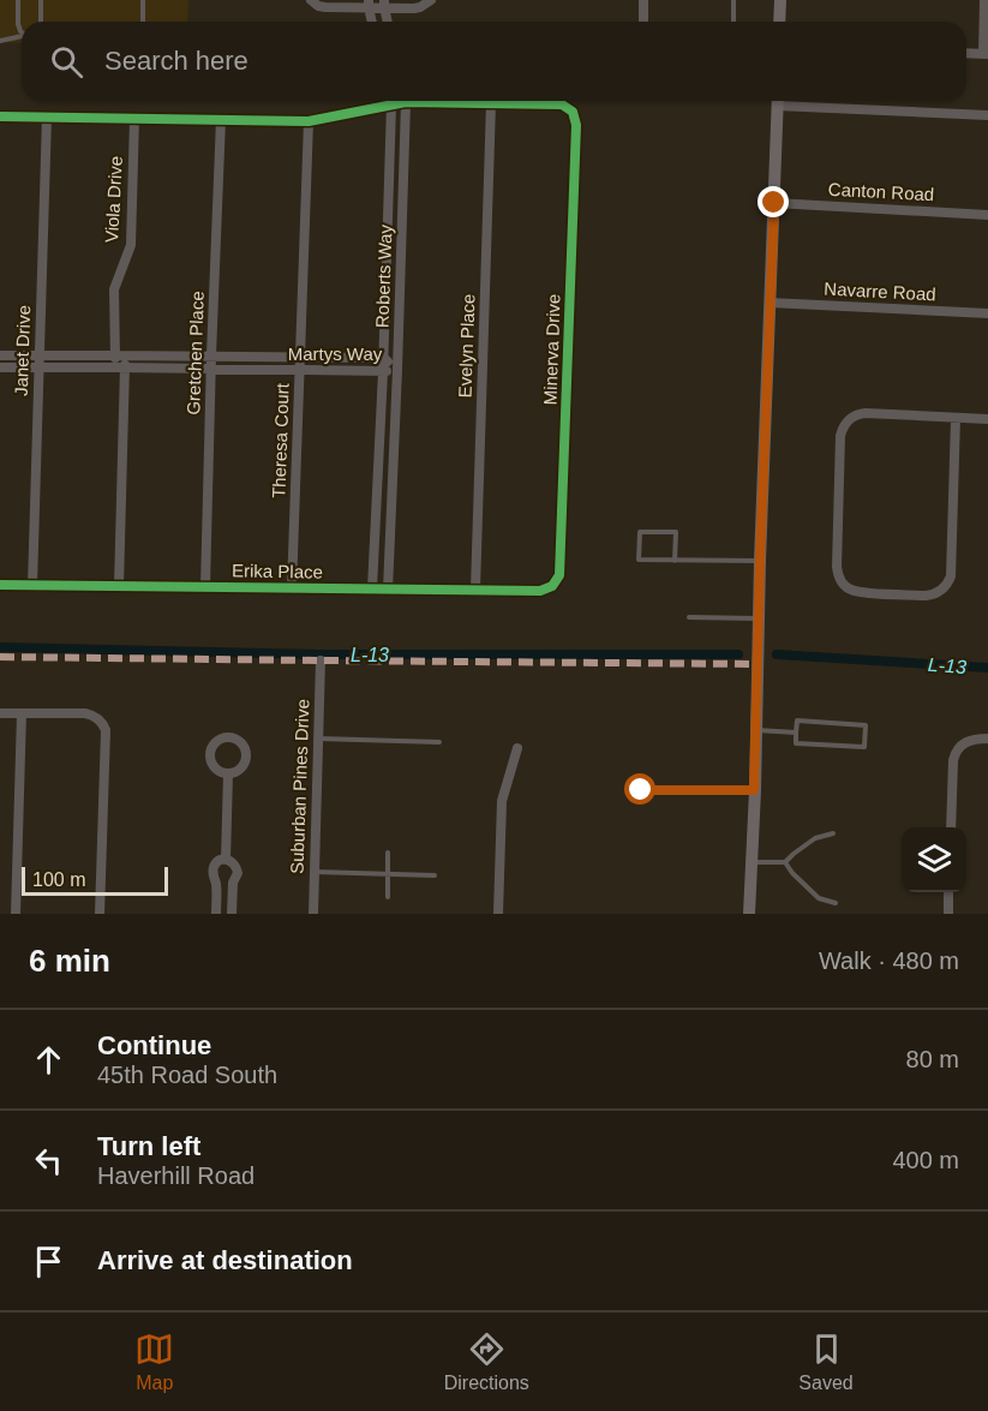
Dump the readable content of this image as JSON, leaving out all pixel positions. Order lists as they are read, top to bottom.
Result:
{
  "streets": {
    "street": [
      "Canton Road",
      "Viola Drive",
      "Roberts Way",
      "Navarre Road",
      "Evelyn Place",
      "Minerva Drive",
      "Janet Drive",
      "Gretchen Place",
      "Martys Way",
      "Theresa Court",
      "Erika Place",
      "Suburban Pines Drive"
    ]
  },
  "crossings": [
    ["Viola Drive", "Martys Way"],
    ["Viola Drive", "Erika Place"],
    ["Roberts Way", "Martys Way"],
    ["Roberts Way", "Erika Place"],
    ["Evelyn Place", "Minerva Drive"],
    ["Evelyn Place", "Erika Place"],
    ["Minerva Drive", "Erika Place"],
    ["Janet Drive", "Martys Way"],
    ["Janet Drive", "Erika Place"],
    ["Gretchen Place", "Martys Way"],
    ["Gretchen Place", "Erika Place"],
    ["Martys Way", "Theresa Court"],
    ["Theresa Court", "Erika Place"]
  ],
  "water": ["L-13"],
  "scale_bar": "100 m",
  "page": {
    "search": "Search here",
    "scale": "100 m",
    "heading": ["6 min", "Walk · 480 m"],
    "list": [
      ["Continue", "45th Road South", "80 m"],
      ["Turn left", "Haverhill Road", "400 m"],
      "Arrive at destination"
    ],
    "nav": ["Map", "Directions", "Saved"]
  }
}
